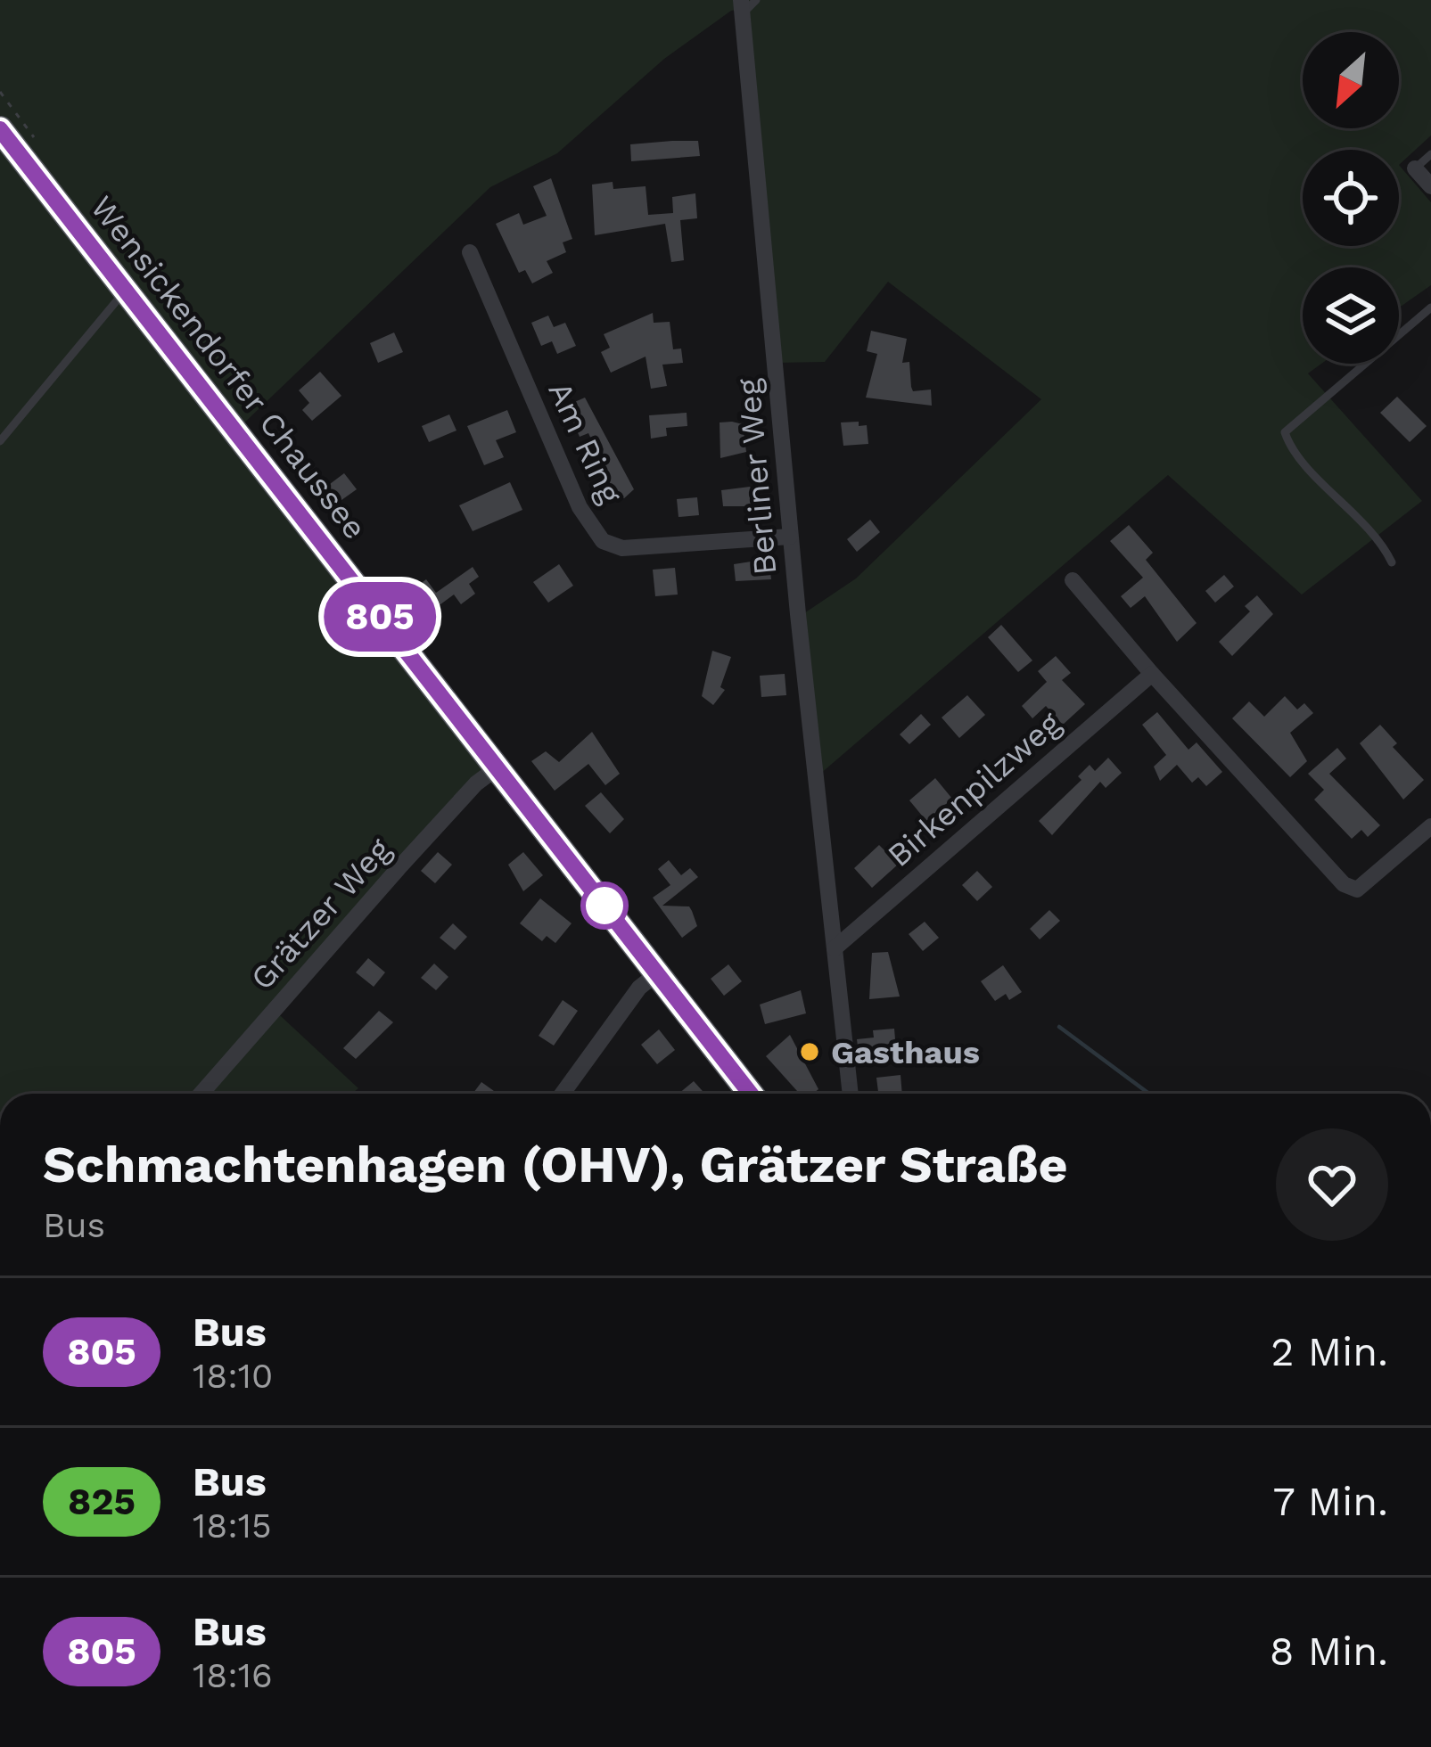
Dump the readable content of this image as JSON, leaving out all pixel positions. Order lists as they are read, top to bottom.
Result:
{
  "streets": {
    "main road": ["Wensickendorfer Chaussee"],
    "street": [
      "Am Ring",
      "Berliner Weg",
      "Birkenpilzweg",
      "Grätzer Weg"
    ]
  },
  "crossings": [
    ["Wensickendorfer Chaussee", "Grätzer Weg"],
    ["Am Ring", "Berliner Weg"],
    ["Berliner Weg", "Birkenpilzweg"]
  ],
  "places": ["Gasthaus"],
  "lines": ["bus line 805"],
  "north": "bottom left",
  "page": {
    "on_map": "805",
    "heading": ["Schmachtenhagen (OHV), Grätzer Straße", "Bus"],
    "list": [
      {
        "mark": "805",
        "name": "Bus",
        "note": "18:10",
        "value": "2 Min."
      },
      {
        "mark": "825",
        "name": "Bus",
        "note": "18:15",
        "value": "7 Min."
      },
      {
        "mark": "805",
        "name": "Bus",
        "note": "18:16",
        "value": "8 Min."
      }
    ]
  }
}
